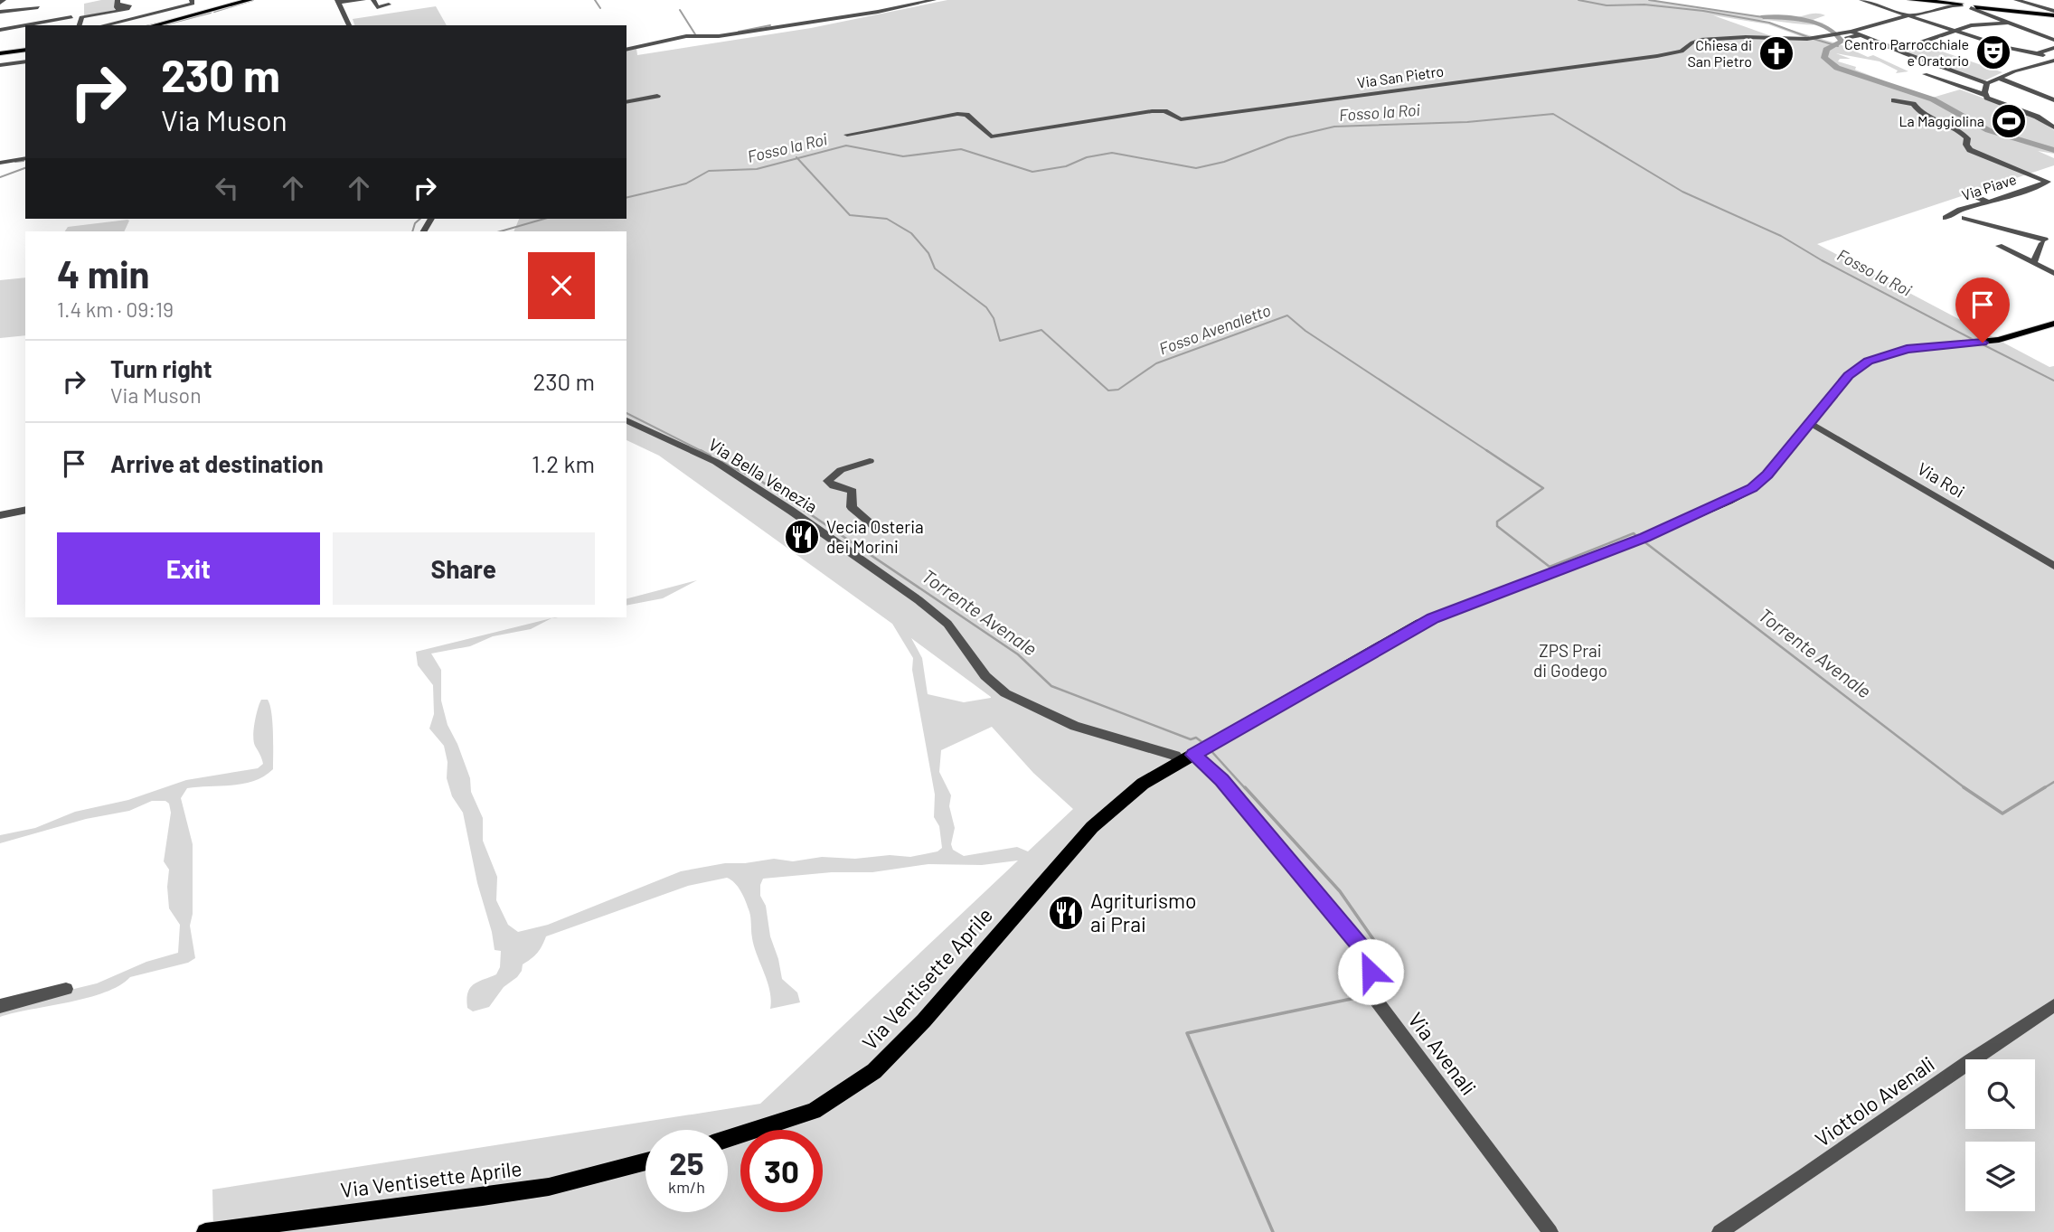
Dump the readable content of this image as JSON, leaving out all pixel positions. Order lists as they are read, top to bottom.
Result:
{
  "streets": {
    "main road": ["Via Ventisette Aprile"],
    "street": [
      "Via San Pietro",
      "Via Piave",
      "Via Bella Venezia",
      "Via Roi",
      "Via Avenali",
      "Viottolo Avenali"
    ]
  },
  "crossings": [
    ["Via Bella Venezia", "Via Ventisette Aprile"],
    ["Via Bella Venezia", "Via Avenali"],
    ["Via Roi", "Via Ventisette Aprile"],
    ["Via Ventisette Aprile", "Via Avenali"]
  ],
  "water": ["Fosso la Roi", "Fosso Avenaletto", "Torrente Avenale"],
  "parks": ["ZPS Prai di Godego"],
  "places": {
    "theatre": ["Centro Parrocchiale e Oratorio"],
    "church": ["Chiesa di San Pietro"],
    "sports": ["La Maggiolina"],
    "restaurant": ["Vecia Osteria dei Morini", "Agriturismo ai Prai"]
  },
  "page": {
    "turn": ["230 m", "Via Muson"],
    "heading": ["4 min", "1.4 km · 09:19"],
    "list": [
      {
        "name": "Turn right",
        "note": "Via Muson",
        "value": "230 m"
      },
      {
        "name": "Arrive at destination",
        "value": "1.2 km"
      }
    ],
    "buttons": ["Exit", "Share"],
    "speed": "25 km/h",
    "limit": "30"
  }
}
